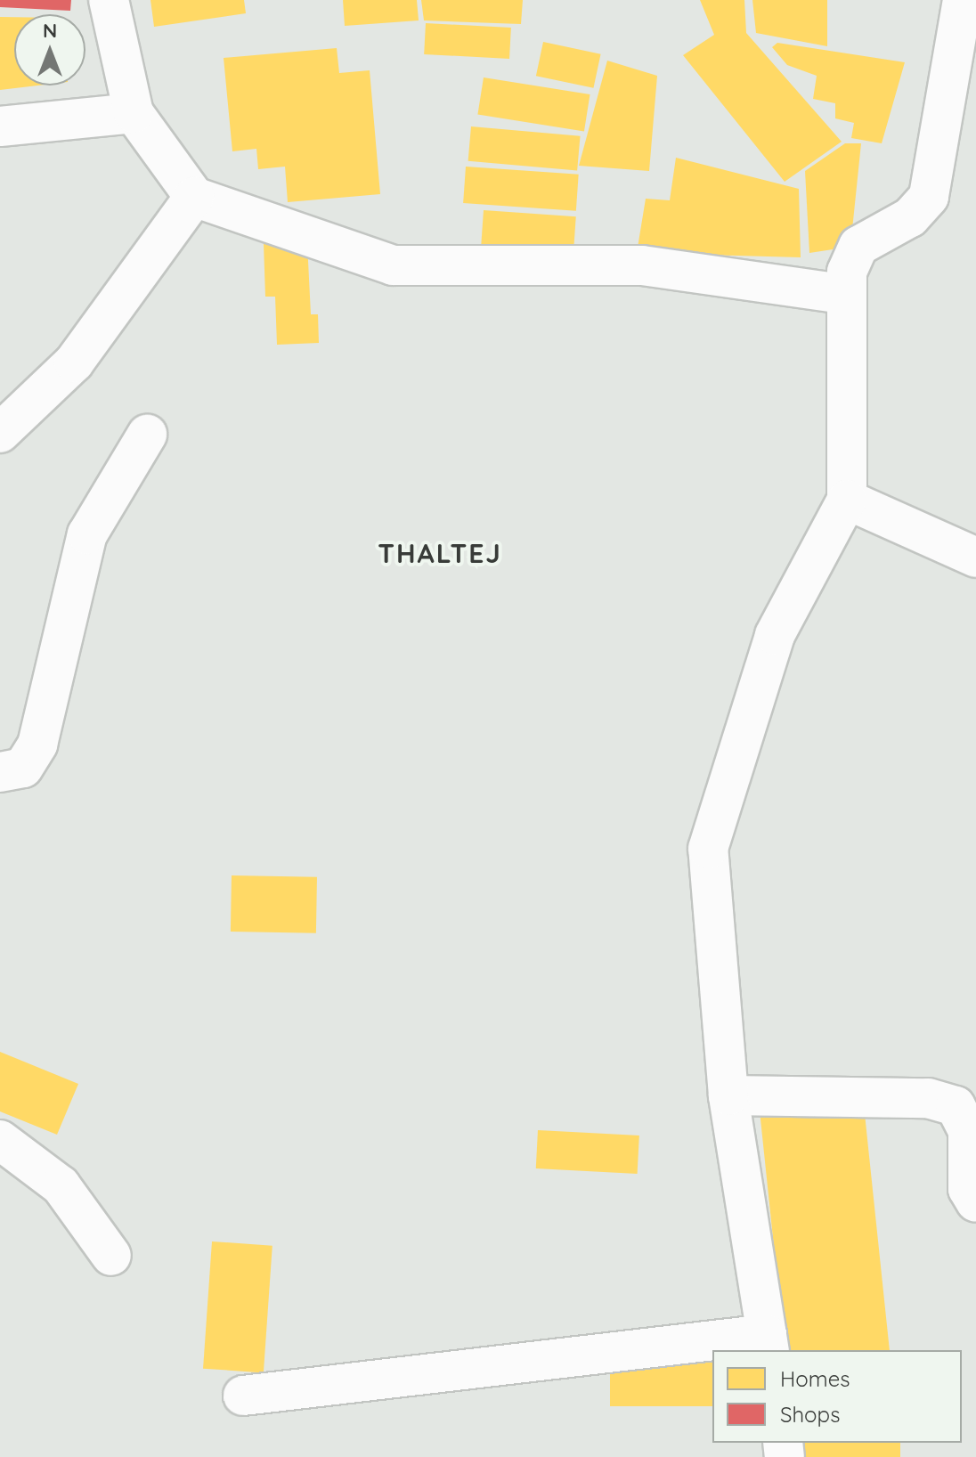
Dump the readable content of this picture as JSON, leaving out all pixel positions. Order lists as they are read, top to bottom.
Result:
{
  "districts": ["THALTEJ"],
  "legend": ["Homes", "Shops"],
  "north": "top"
}
